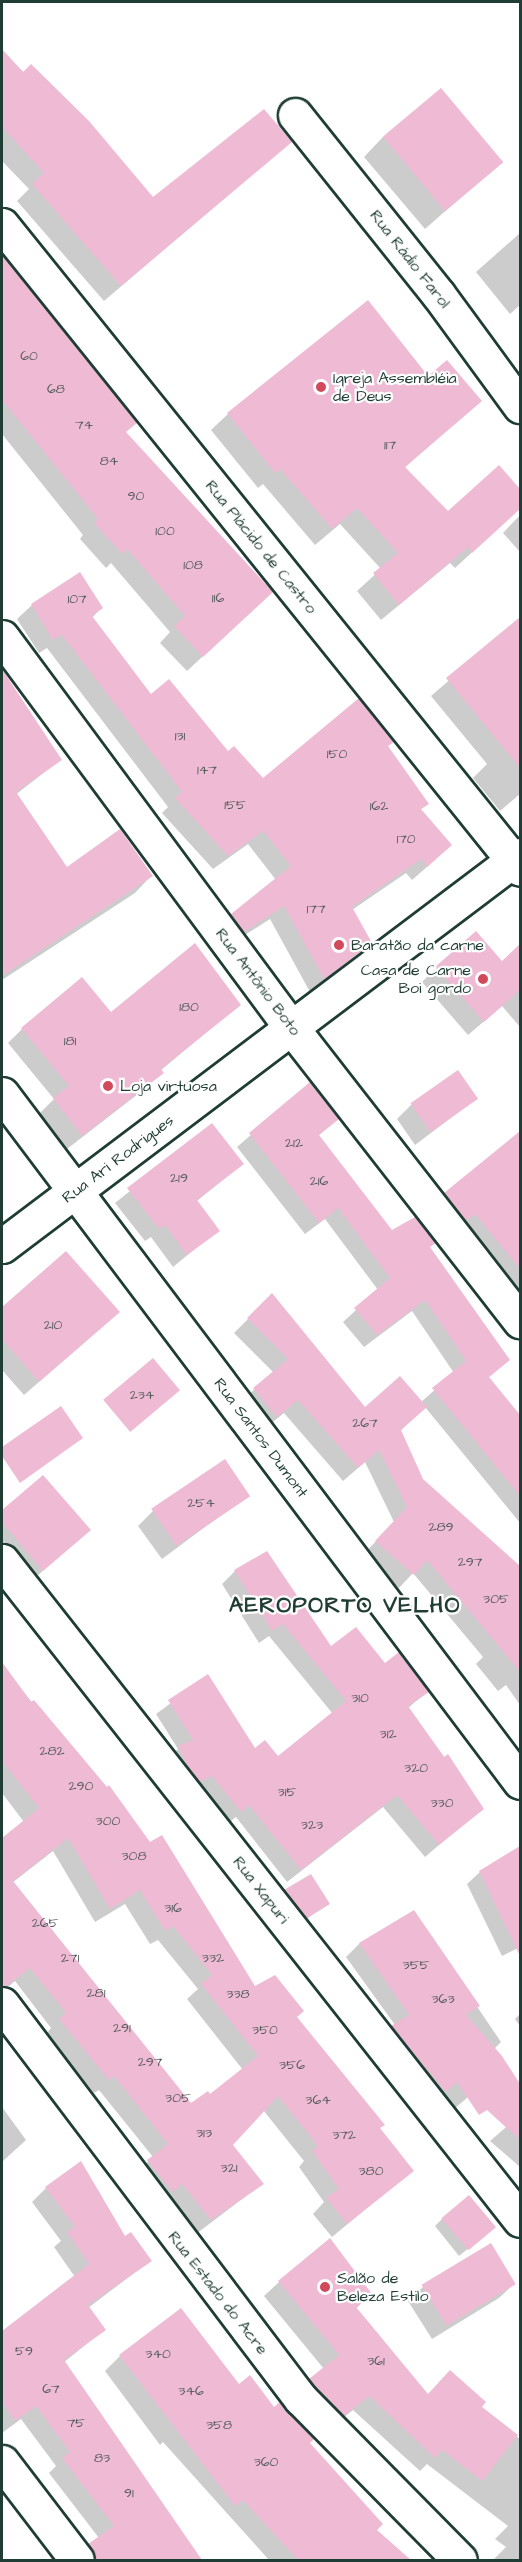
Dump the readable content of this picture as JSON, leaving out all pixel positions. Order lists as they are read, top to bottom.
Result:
{
  "streets": {
    "street": [
      "Rua Rádio Farol",
      "Rua Plácido de Castro",
      "Rua Antônio Boto",
      "Rua Ari Rodrigues",
      "Rua Santos Dumont",
      "Rua Xapuri",
      "Rua Estado do Acre"
    ]
  },
  "crossings": [
    ["Rua Plácido de Castro", "Rua Ari Rodrigues"],
    ["Rua Antônio Boto", "Rua Ari Rodrigues"],
    ["Rua Ari Rodrigues", "Rua Santos Dumont"]
  ],
  "districts": ["AEROPORTO VELHO"],
  "places": [
    "Igreja Assembléia de Deus",
    "Baratão da carne",
    "Casa de Carne Boi gordo",
    "Loja virtuosa",
    "Salão de Beleza Estilo"
  ],
  "house_numbers": [
    "60",
    "68",
    "74",
    "117",
    "84",
    "90",
    "100",
    "108",
    "116",
    "107",
    "131",
    "150",
    "147",
    "155",
    "162",
    "170",
    "177",
    "180",
    "181",
    "212",
    "219",
    "216",
    "210",
    "234",
    "267",
    "254",
    "289",
    "297",
    "305",
    "310",
    "312",
    "282",
    "320",
    "290",
    "315",
    "330",
    "300",
    "323",
    "308",
    "316",
    "265",
    "271",
    "332",
    "355",
    "281",
    "338",
    "363",
    "291",
    "350",
    "297",
    "356",
    "305",
    "364",
    "313",
    "372",
    "321",
    "380",
    "59",
    "340",
    "361",
    "67",
    "346",
    "75",
    "358",
    "83",
    "360",
    "91"
  ]
}
